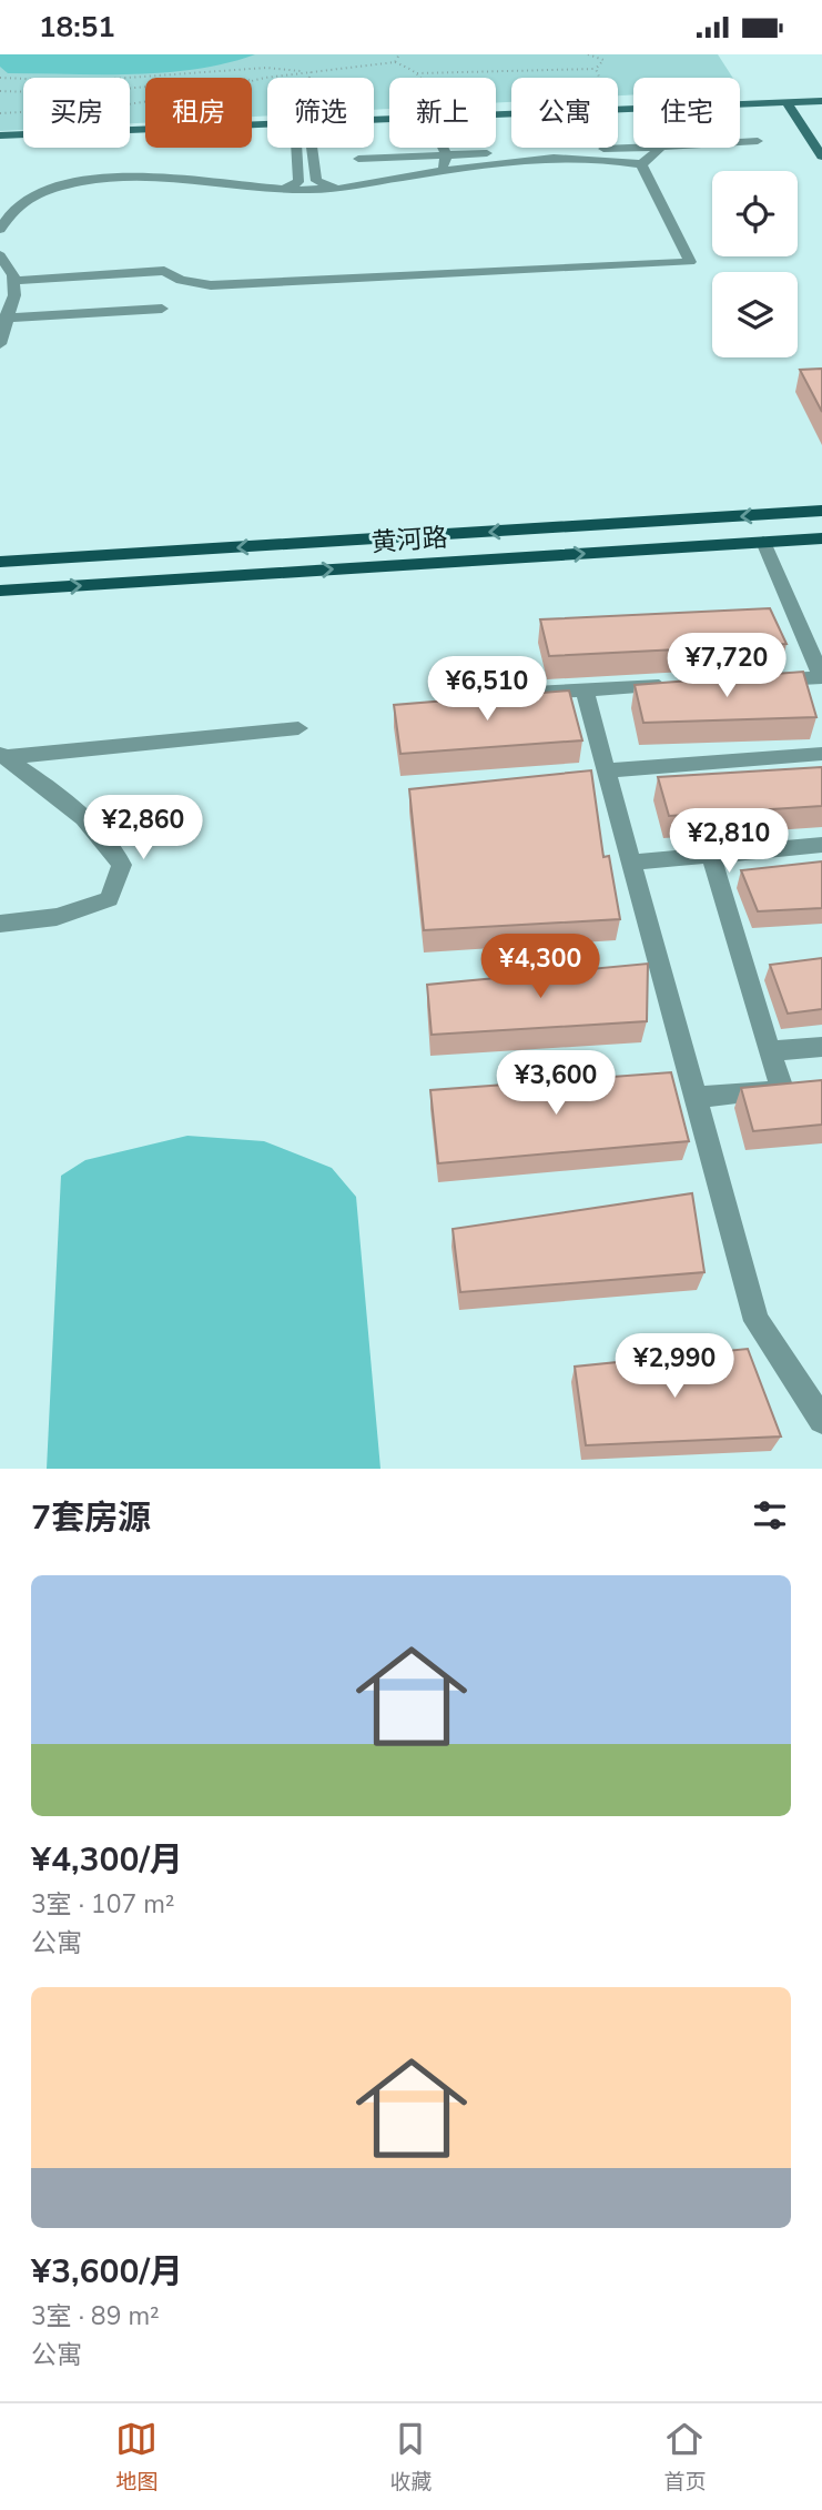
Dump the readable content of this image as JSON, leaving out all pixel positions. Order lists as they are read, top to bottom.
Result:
{
  "streets": {
    "main road": ["黄河路"]
  },
  "page": {
    "status": "18:51",
    "chip": [
      "买房",
      "租房",
      "筛选",
      "新上",
      "公寓",
      "住宅"
    ],
    "price": [
      "¥7,720",
      "¥6,510",
      "¥2,860",
      "¥2,810",
      "¥4,300",
      "¥3,600",
      "¥2,990"
    ],
    "heading": "7套房源",
    "list": [
      {
        "name": "¥4,300/月",
        "note": "3室 · 107 m² · 公寓"
      },
      {
        "name": "¥3,600/月",
        "note": "3室 · 89 m² · 公寓"
      }
    ],
    "tabs": ["地图", "收藏", "首页"]
  }
}
